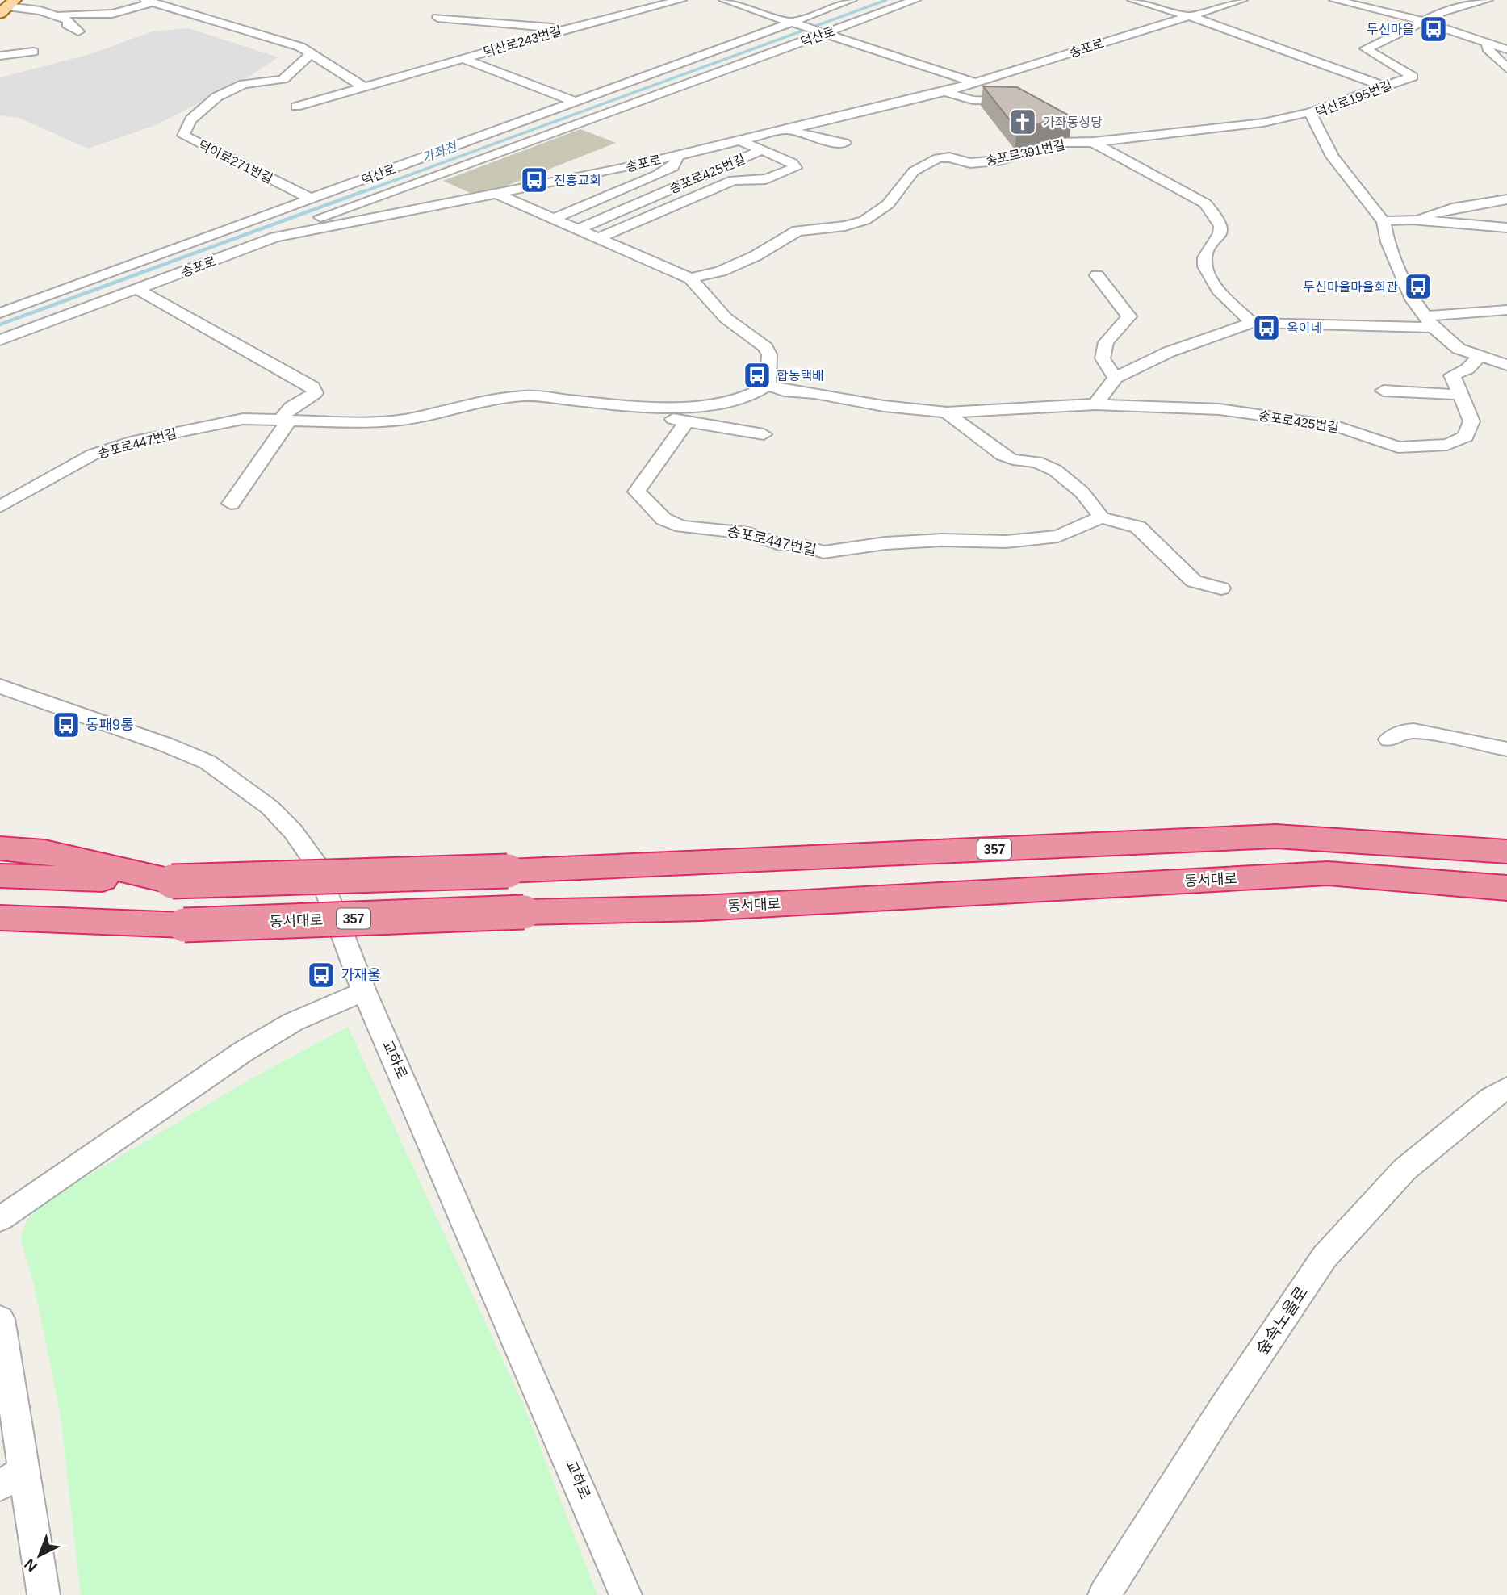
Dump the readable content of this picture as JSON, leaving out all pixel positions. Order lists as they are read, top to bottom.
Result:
{
  "streets": {
    "highway": ["357", "동서대로"],
    "street": [
      "덕산로",
      "덕산로243번길",
      "송포로",
      "덕산로195번길",
      "송포로391번길",
      "덕이로271번길",
      "송포로425번길",
      "송포로447번길",
      "교하로",
      "숲속노을로"
    ]
  },
  "crossings": [
    ["덕산로", "송포로"],
    ["덕산로", "덕이로271번길"],
    ["덕산로195번길", "송포로391번길"],
    ["덕산로195번길", "송포로425번길"],
    ["송포로425번길", "송포로447번길"]
  ],
  "water": ["가좌천"],
  "places": {
    "bus stop": [
      "두신마을",
      "진흥교회",
      "두신마을마을회관",
      "옥이네",
      "합동택배",
      "동패9통",
      "가재울"
    ],
    "church": ["가좌동성당"]
  },
  "north": "bottom left"
}
